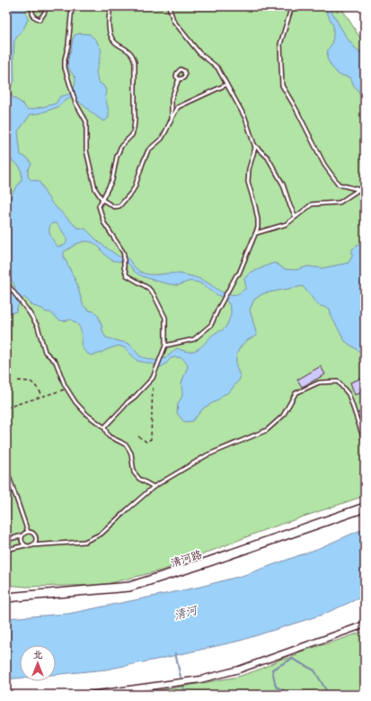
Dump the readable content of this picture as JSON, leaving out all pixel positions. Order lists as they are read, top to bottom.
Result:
{
  "streets": {
    "street": ["清河路"]
  },
  "water": ["清河"],
  "north": "top"
}
